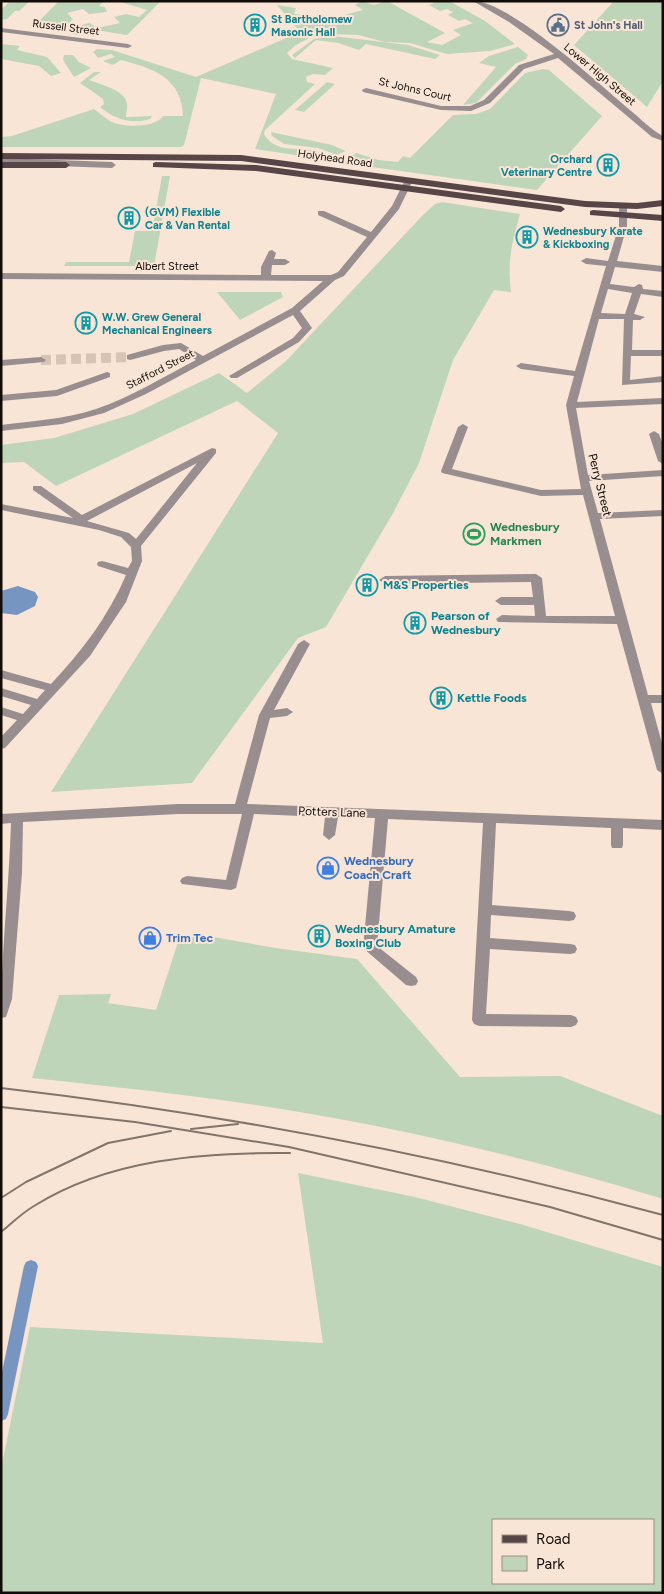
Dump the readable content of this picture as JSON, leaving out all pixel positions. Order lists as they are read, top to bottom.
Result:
{
  "streets": {
    "main road": ["Holyhead Road"],
    "street": [
      "Russell Street",
      "Lower High Street",
      "St Johns Court",
      "Albert Street",
      "Stafford Street",
      "Perry Street",
      "Potters Lane"
    ]
  },
  "crossings": [
    ["Lower High Street", "St Johns Court"],
    ["Holyhead Road", "Stafford Street"],
    ["Holyhead Road", "Perry Street"],
    ["Albert Street", "Stafford Street"]
  ],
  "places": {
    "building": [
      "St Bartholomew Masonic Hall",
      "Orchard Veterinary Centre",
      "(GVM) Flexible Car & Van Rental",
      "Wednesbury Karate & Kickboxing",
      "W.W. Grew General Mechanical Engineers",
      "M&S Properties",
      "Pearson of Wednesbury",
      "Kettle Foods",
      "Wednesbury Amature Boxing Club"
    ],
    "public building": ["St John's Hall"],
    "sports": ["Wednesbury Markmen"],
    "shop": ["Wednesbury Coach Craft", "Trim Tec"]
  },
  "legend": ["Road", "Park"]
}
